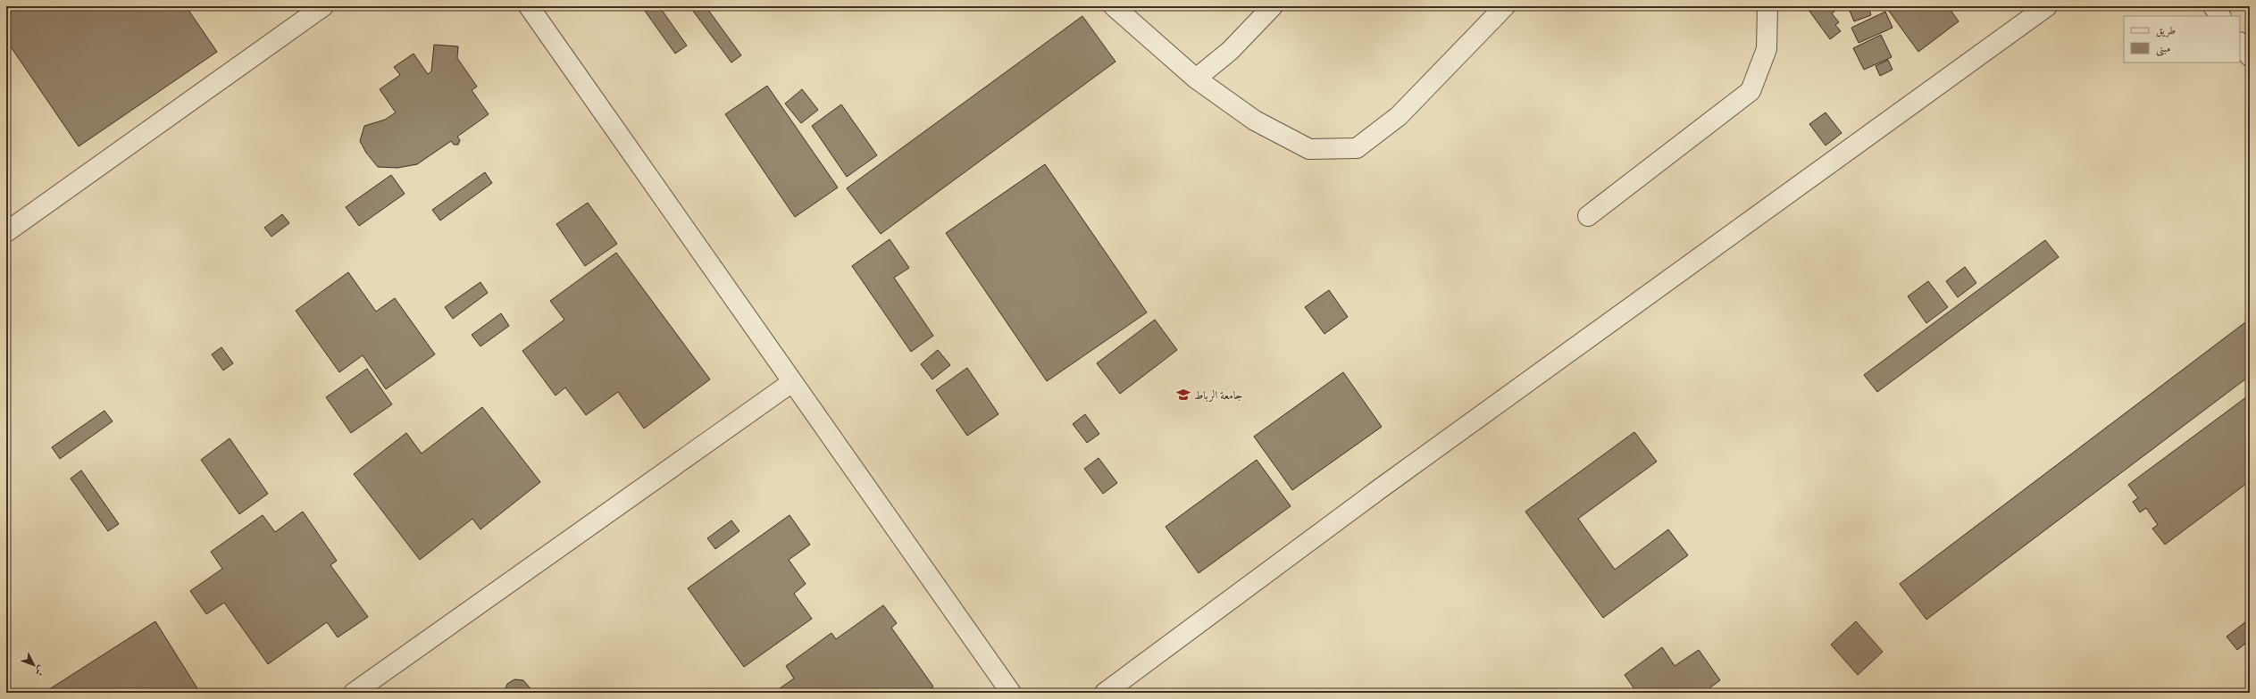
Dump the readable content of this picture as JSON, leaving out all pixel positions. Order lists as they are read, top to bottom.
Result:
{
  "places": {
    "school or university": ["جامعة الرباط"]
  },
  "legend": ["طريق", "مبنى"],
  "north": "bottom right"
}
